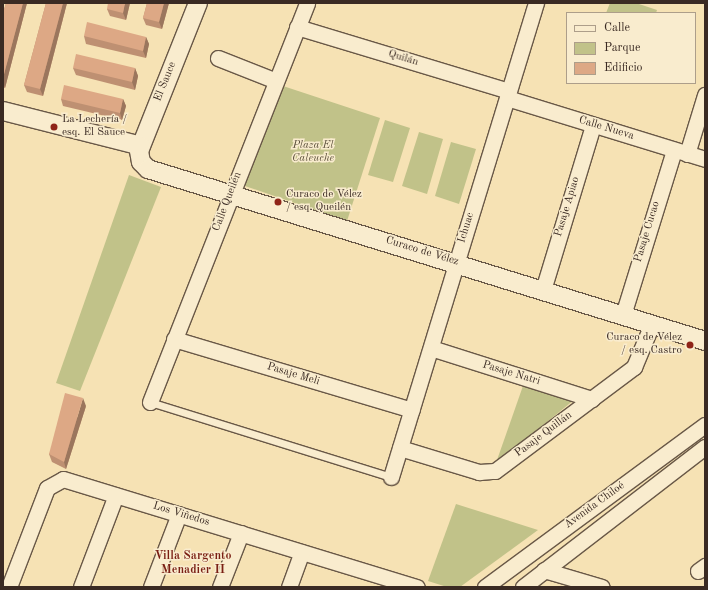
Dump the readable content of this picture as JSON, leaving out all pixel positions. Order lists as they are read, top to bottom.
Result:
{
  "streets": {
    "street": [
      "Quilán",
      "El Sauce",
      "Calle Nueva",
      "Calle Queilén",
      "Pasaje Apiao",
      "Ichuac",
      "Pasaje Cucao",
      "Curaco de Vélez",
      "Pasaje Natri",
      "Pasaje Meli",
      "Pasaje Quillán",
      "Avenida Chiloé",
      "Los Viñedos"
    ]
  },
  "crossings": [
    ["Quilán", "Calle Nueva"],
    ["Quilán", "Calle Queilén"],
    ["Quilán", "Ichuac"],
    ["El Sauce", "Curaco de Vélez"],
    ["Calle Nueva", "Pasaje Apiao"],
    ["Calle Nueva", "Ichuac"],
    ["Calle Nueva", "Pasaje Cucao"],
    ["Calle Queilén", "Curaco de Vélez"],
    ["Calle Queilén", "Pasaje Meli"],
    ["Pasaje Apiao", "Curaco de Vélez"],
    ["Ichuac", "Curaco de Vélez"],
    ["Ichuac", "Pasaje Natri"],
    ["Ichuac", "Pasaje Meli"],
    ["Ichuac", "Pasaje Quillán"],
    ["Pasaje Cucao", "Curaco de Vélez"],
    ["Curaco de Vélez", "Pasaje Quillán"],
    ["Pasaje Natri", "Pasaje Quillán"]
  ],
  "districts": ["Villa Sargento Menadier II"],
  "parks": ["Plaza El Caleuche"],
  "places": ["La Lechería / esq. El Sauce", "Curaco de Vélez / esq. Queilén", "Curaco de Vélez / esq. Castro"],
  "legend": ["Calle", "Parque", "Edificio"]
}
